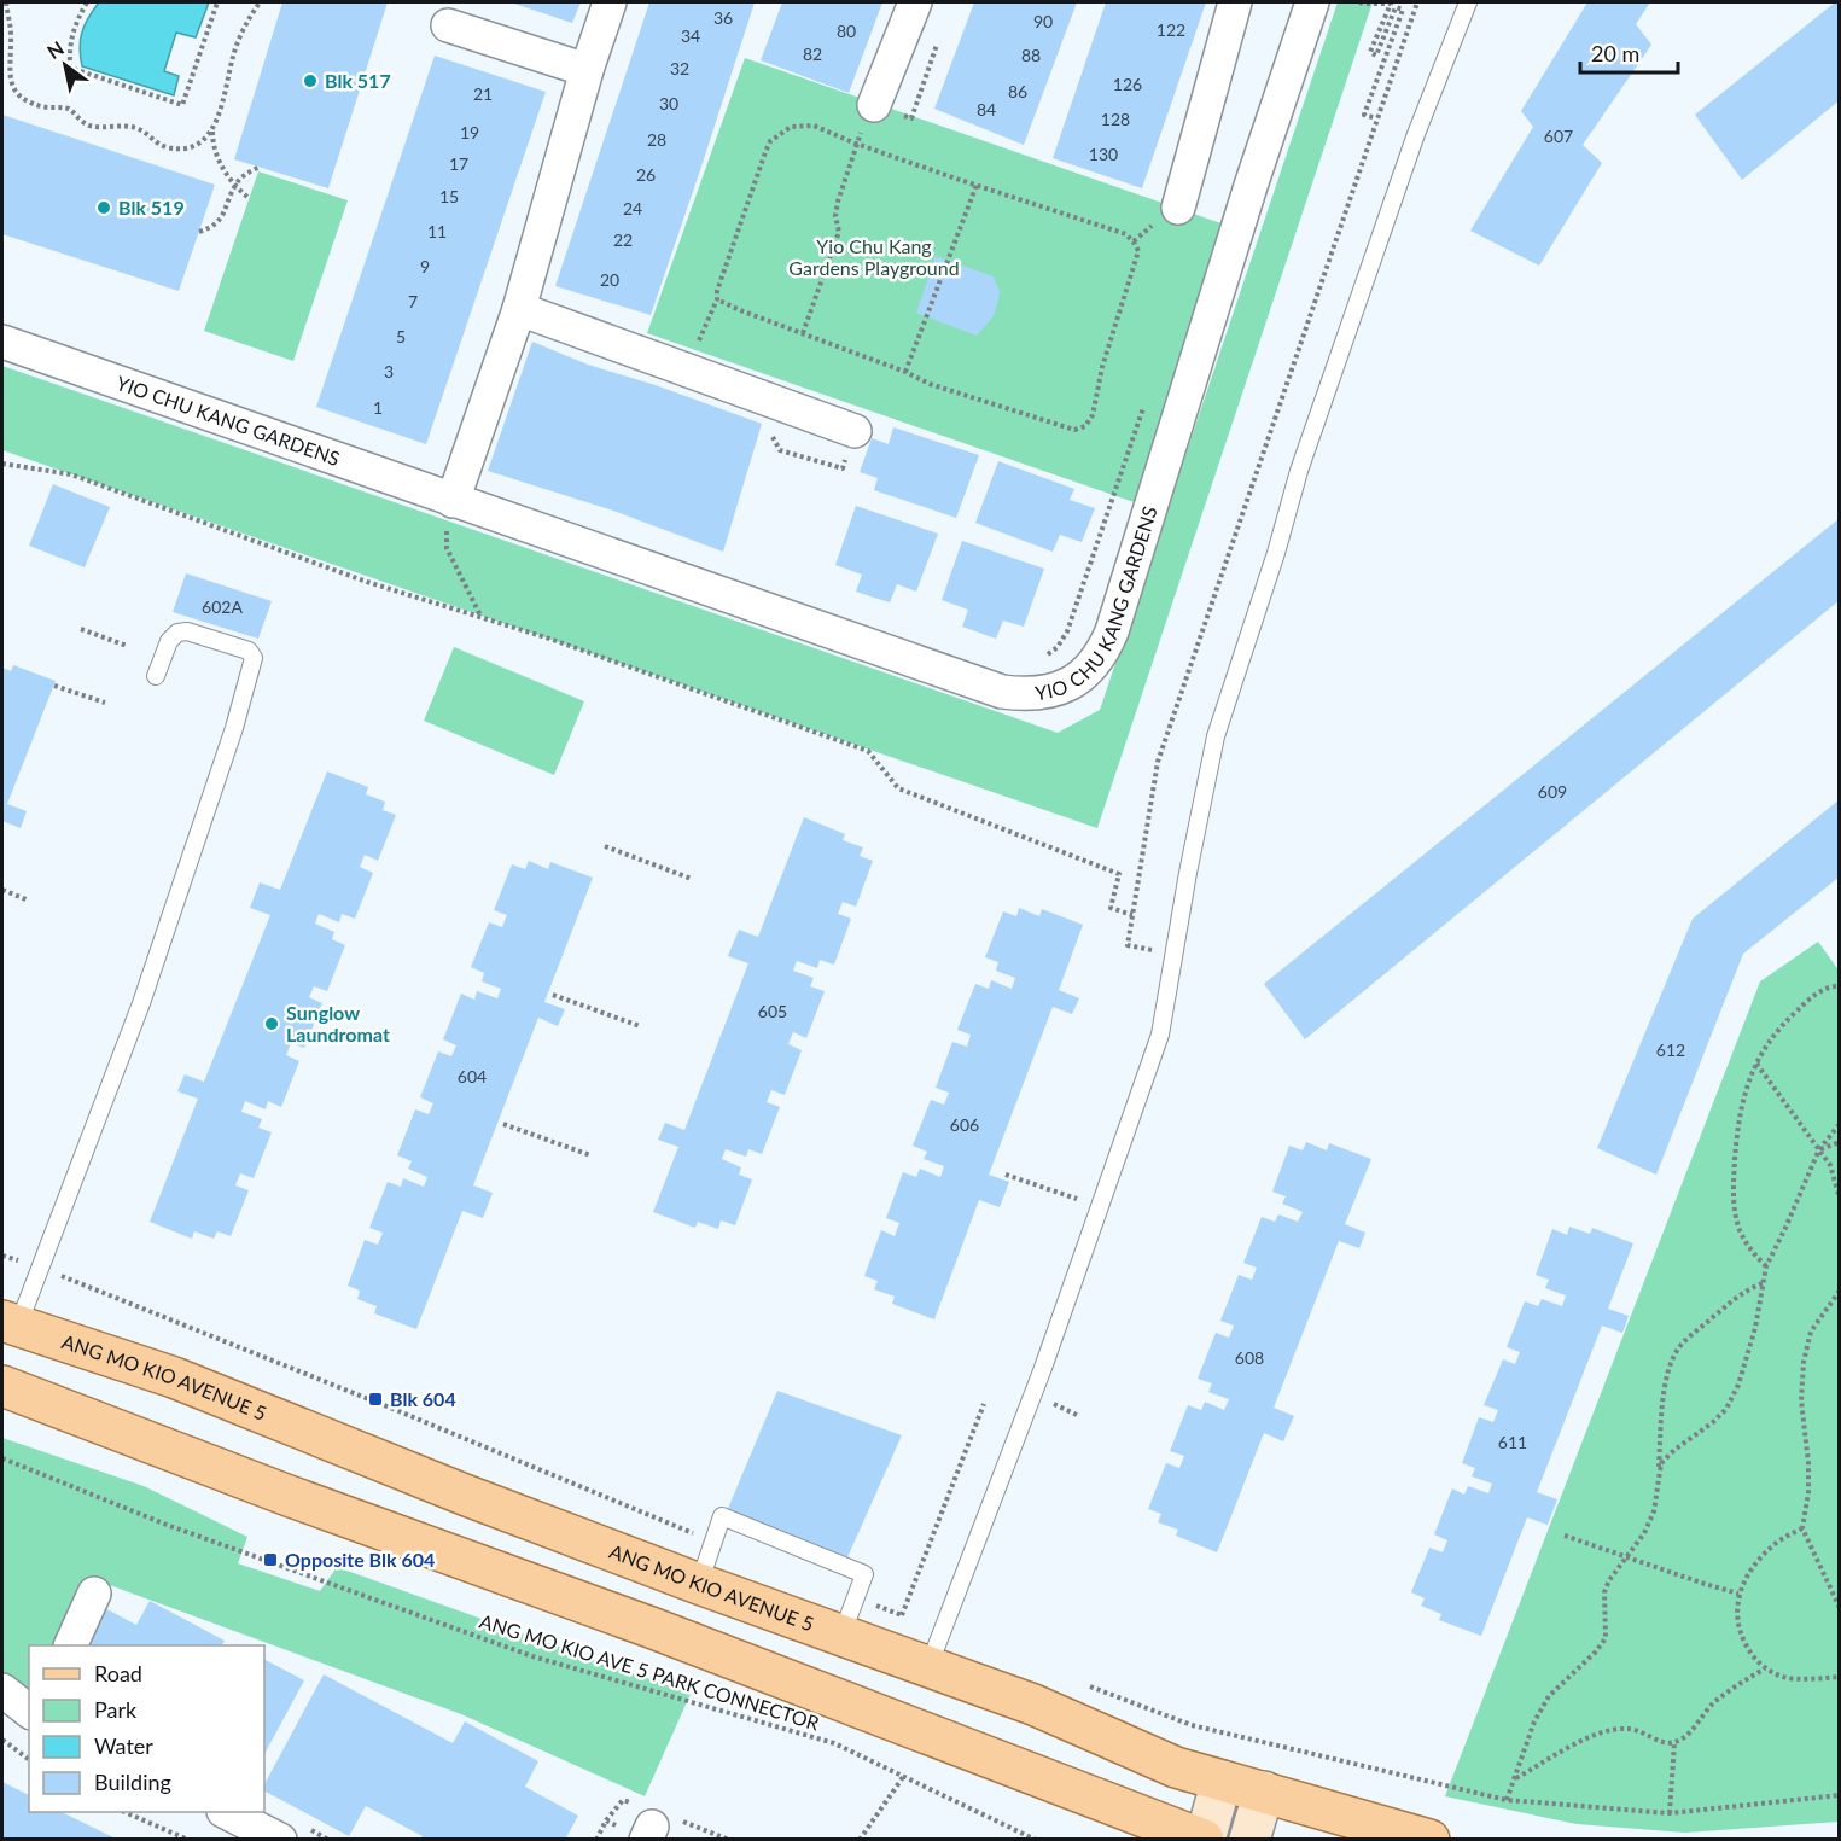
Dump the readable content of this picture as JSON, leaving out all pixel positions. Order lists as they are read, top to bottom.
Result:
{
  "streets": {
    "main road": ["ANG MO KIO AVENUE 5"],
    "street": ["YIO CHU KANG GARDENS"],
    "path": ["ANG MO KIO AVE 5 PARK CONNECTOR"]
  },
  "parks": ["Yio Chu Kang Gardens Playground"],
  "places": {
    "other": ["Blk 517", "Blk 519", "Sunglow Laundromat"],
    "transit": ["Blk 604", "Opposite Blk 604"]
  },
  "house_numbers": [
    "36",
    "90",
    "122",
    "80",
    "34",
    "82",
    "88",
    "32",
    "126",
    "86",
    "21",
    "30",
    "84",
    "128",
    "19",
    "607",
    "28",
    "130",
    "17",
    "26",
    "15",
    "24",
    "11",
    "22",
    "9",
    "20",
    "7",
    "5",
    "3",
    "1",
    "602A",
    "609",
    "605",
    "612",
    "604",
    "606",
    "608",
    "611"
  ],
  "legend": [
    "Road",
    "Park",
    "Water",
    "Building"
  ],
  "scale_bar": "20 m",
  "north": "top left"
}
